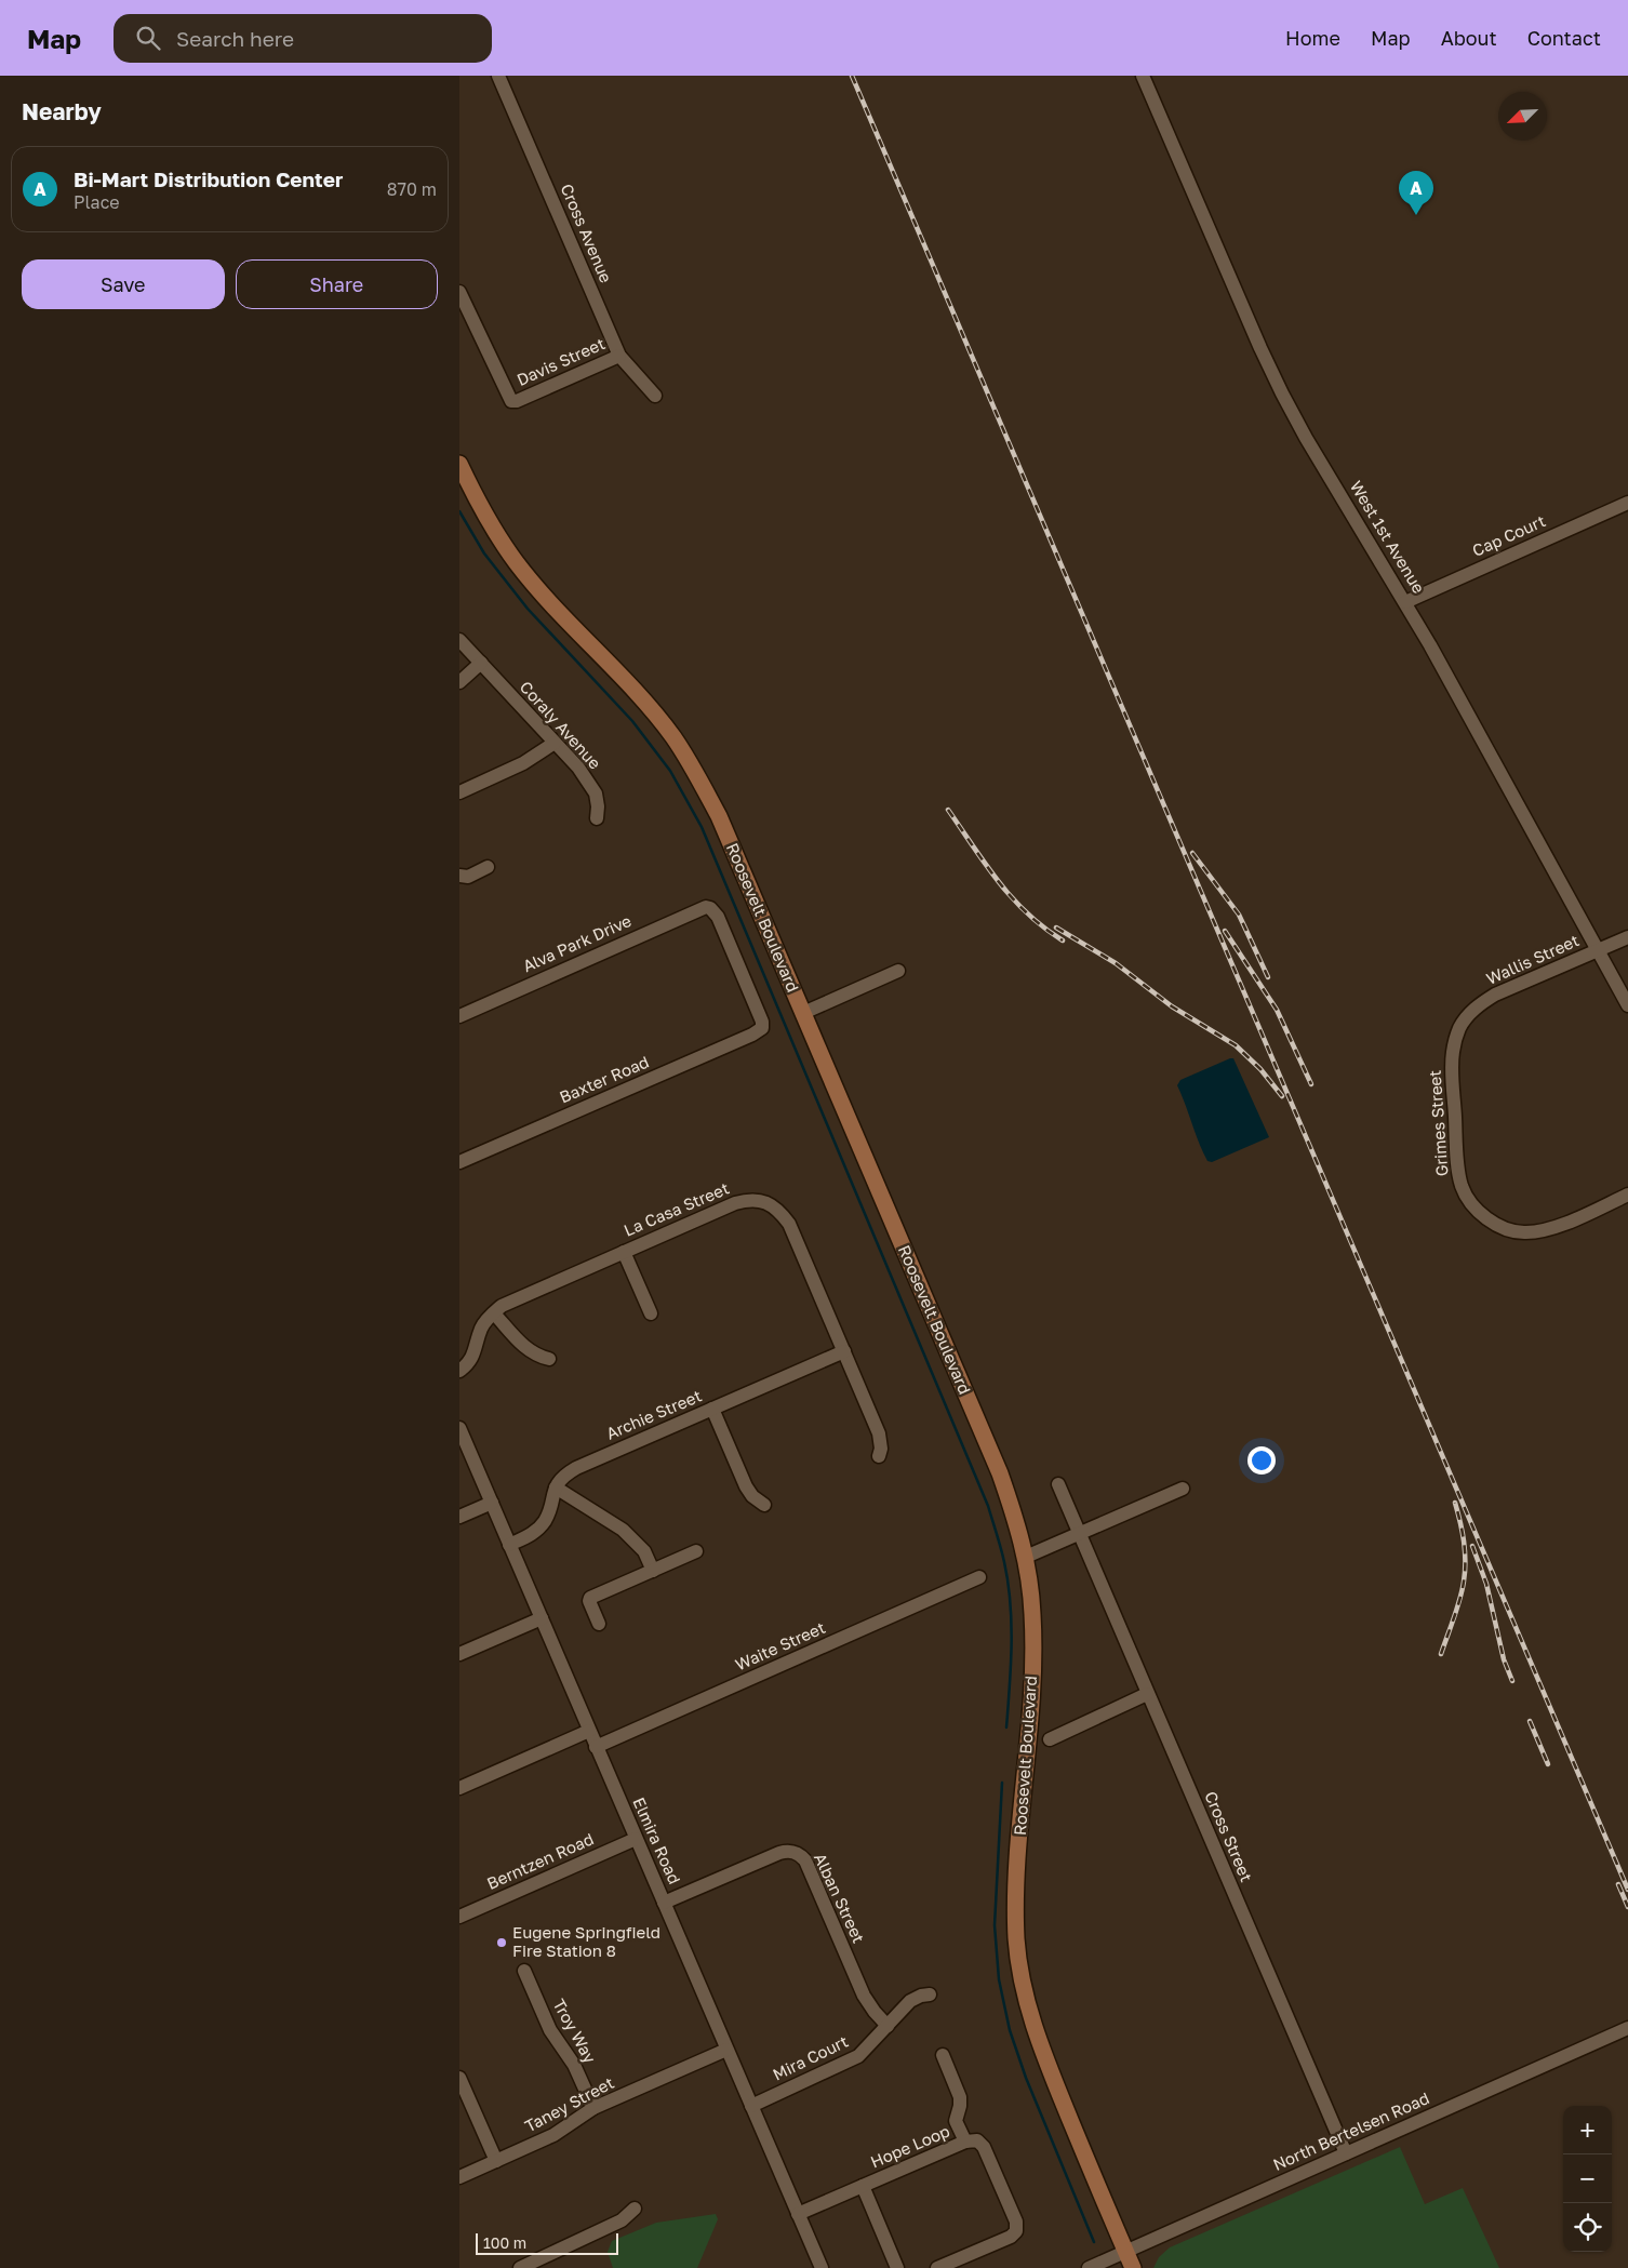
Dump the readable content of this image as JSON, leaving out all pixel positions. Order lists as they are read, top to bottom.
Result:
{
  "streets": {
    "main road": ["Roosevelt Boulevard"],
    "street": [
      "Cross Avenue",
      "Davis Street",
      "Cap Court",
      "West 1st Avenue",
      "Coraly Avenue",
      "Alva Park Drive",
      "Wallis Street",
      "Baxter Road",
      "Grimes Street",
      "La Casa Street",
      "Archie Street",
      "Waite Street",
      "Cross Street",
      "Elmira Road",
      "Berntzen Road",
      "Alban Street",
      "Troy Way",
      "Mira Court",
      "Taney Street",
      "North Bertelsen Road",
      "Hope Loop"
    ]
  },
  "crossings": [
    ["Cross Avenue", "Davis Street"],
    ["Cap Court", "West 1st Avenue"],
    ["West 1st Avenue", "Wallis Street"],
    ["Roosevelt Boulevard", "North Bertelsen Road"],
    ["Alva Park Drive", "Baxter Road"],
    ["Wallis Street", "Grimes Street"],
    ["La Casa Street", "Archie Street"],
    ["Archie Street", "Elmira Road"],
    ["Waite Street", "Elmira Road"],
    ["Cross Street", "North Bertelsen Road"],
    ["Elmira Road", "Berntzen Road"],
    ["Elmira Road", "Alban Street"],
    ["Elmira Road", "Mira Court"],
    ["Elmira Road", "Taney Street"],
    ["Elmira Road", "Hope Loop"],
    ["Alban Street", "Mira Court"],
    ["Troy Way", "Taney Street"]
  ],
  "places": ["Eugene Springfield Fire Station 8"],
  "scale_bar": "100 m",
  "north": "bottom left",
  "page": {
    "header": "Map",
    "search": "Search here",
    "nav": [
      "Home",
      "Map",
      "About",
      "Contact"
    ],
    "heading": "Nearby",
    "list": [
      {
        "mark": "A",
        "name": "Bi-Mart Distribution Center",
        "note": "Place",
        "value": "870 m"
      }
    ],
    "pins": "A",
    "buttons": ["Save", "Share"],
    "map_buttons": ["+", "−"],
    "scale": "100 m"
  }
}
